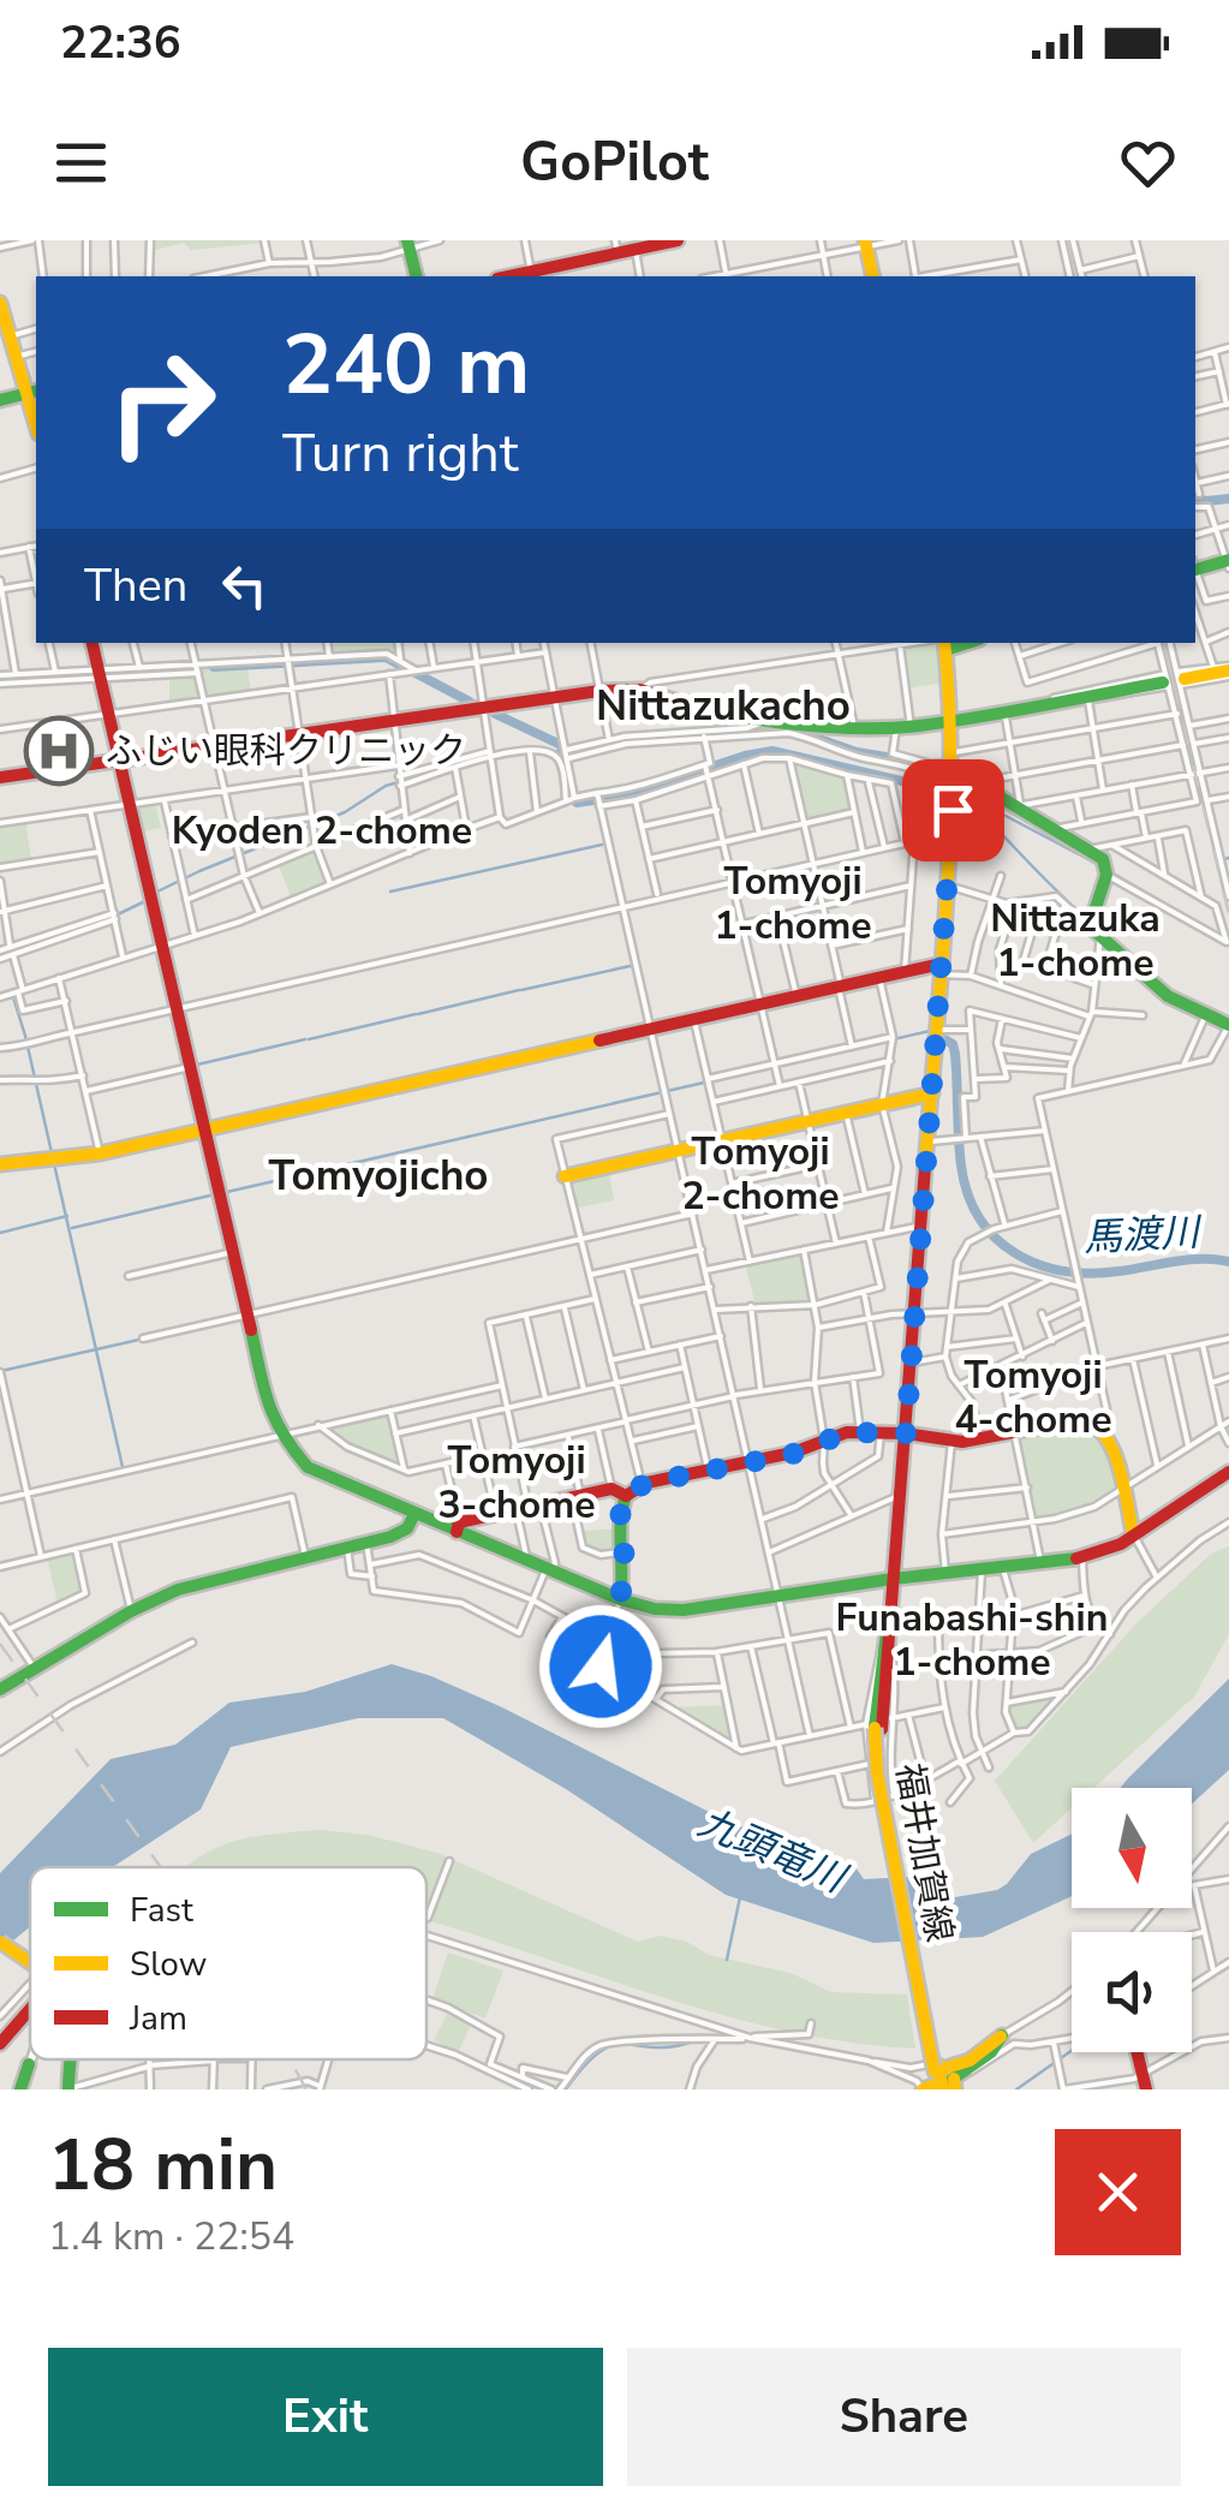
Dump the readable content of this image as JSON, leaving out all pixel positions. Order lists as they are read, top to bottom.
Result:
{
  "streets": {
    "main road": ["福井加賀線"]
  },
  "districts": [
    "Nittazukacho",
    "Kyoden 2-chome",
    "Tomyoji 1-chome",
    "Nittazuka 1-chome",
    "Tomyoji 2-chome",
    "Tomyojicho",
    "Tomyoji 4-chome",
    "Tomyoji 3-chome",
    "Funabashi-shin 1-chome"
  ],
  "water": ["馬渡川", "九頭竜川"],
  "places": {
    "hospital": ["ふじい眼科クリニック"]
  },
  "legend": ["Fast", "Slow", "Jam"],
  "north": "bottom",
  "page": {
    "status": "22:36",
    "header": "GoPilot",
    "turn": ["240 m", "Turn right"],
    "then": "Then",
    "heading": ["18 min", "1.4 km · 22:54"],
    "buttons": ["Exit", "Share"]
  }
}
